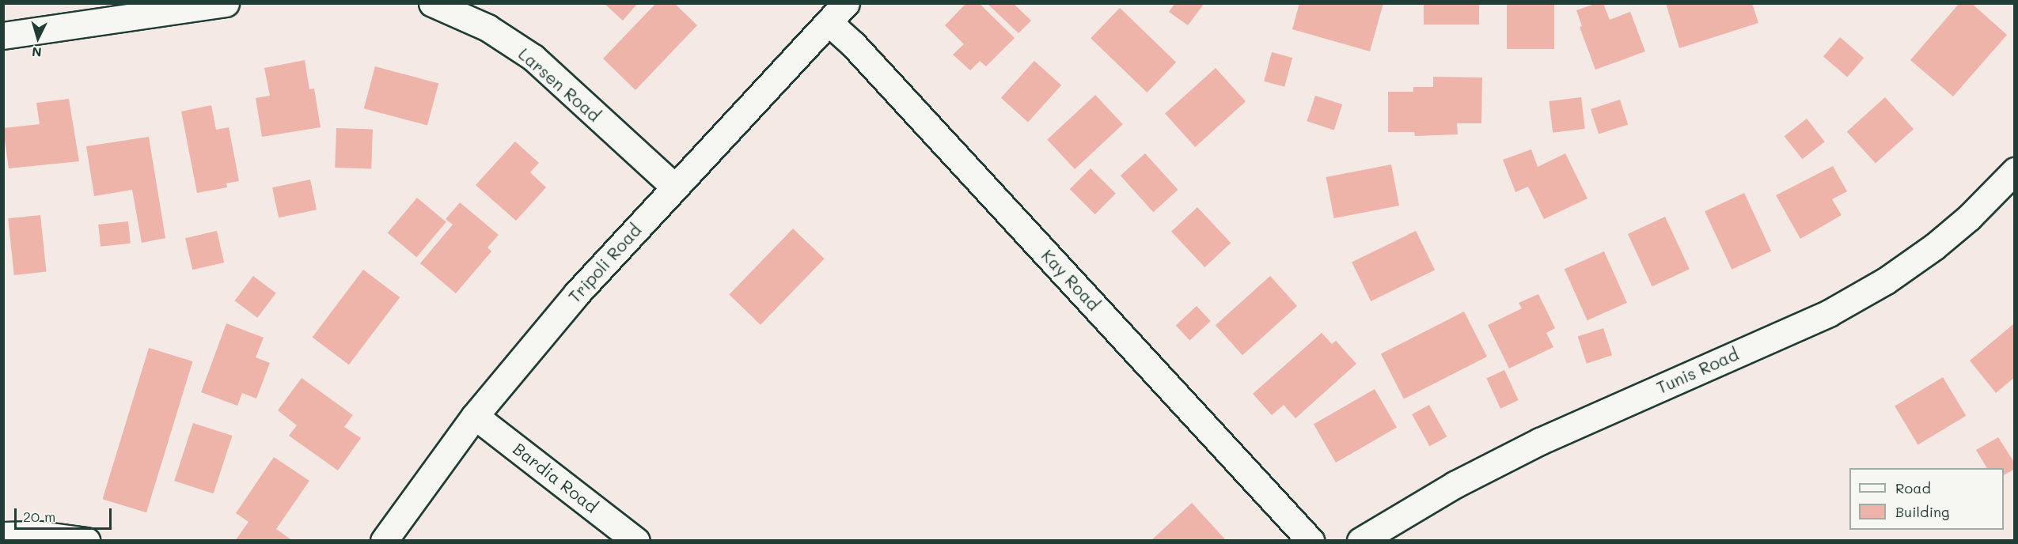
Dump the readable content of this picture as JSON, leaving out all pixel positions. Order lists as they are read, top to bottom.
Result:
{
  "streets": {
    "street": [
      "Larsen Road",
      "Tripoli Road",
      "Kay Road",
      "Tunis Road",
      "Bardia Road"
    ]
  },
  "crossings": [
    ["Larsen Road", "Tripoli Road"],
    ["Tripoli Road", "Kay Road"],
    ["Tripoli Road", "Bardia Road"]
  ],
  "legend": ["Road", "Building"],
  "scale_bar": "20 m",
  "north": "bottom"
}
